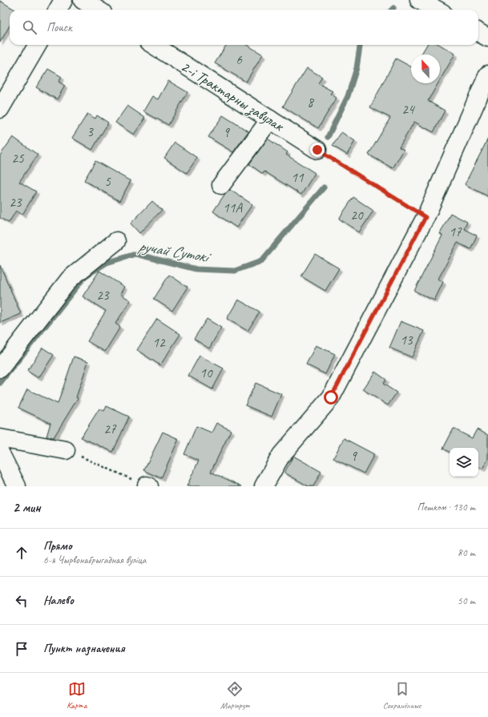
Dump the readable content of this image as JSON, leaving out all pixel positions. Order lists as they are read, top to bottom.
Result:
{
  "streets": {
    "street": ["2-і Трактарны завулак"]
  },
  "water": ["ручай Сутокі"],
  "house_numbers": [
    "6",
    "8",
    "24",
    "3",
    "9",
    "25",
    "11",
    "5",
    "23",
    "11А",
    "20",
    "17",
    "23",
    "13",
    "12",
    "10",
    "27",
    "9"
  ],
  "north": "top",
  "page": {
    "search": "Поиск",
    "heading": ["2 мин", "Пешком · 130 m"],
    "list": [
      ["Прямо", "6-я Чырвонабрыгадная вуліца", "80 m"],
      ["Налево", "50 m"],
      "Пункт назначения"
    ],
    "nav": ["Карта", "Маршрут", "Сохранённые"]
  }
}
